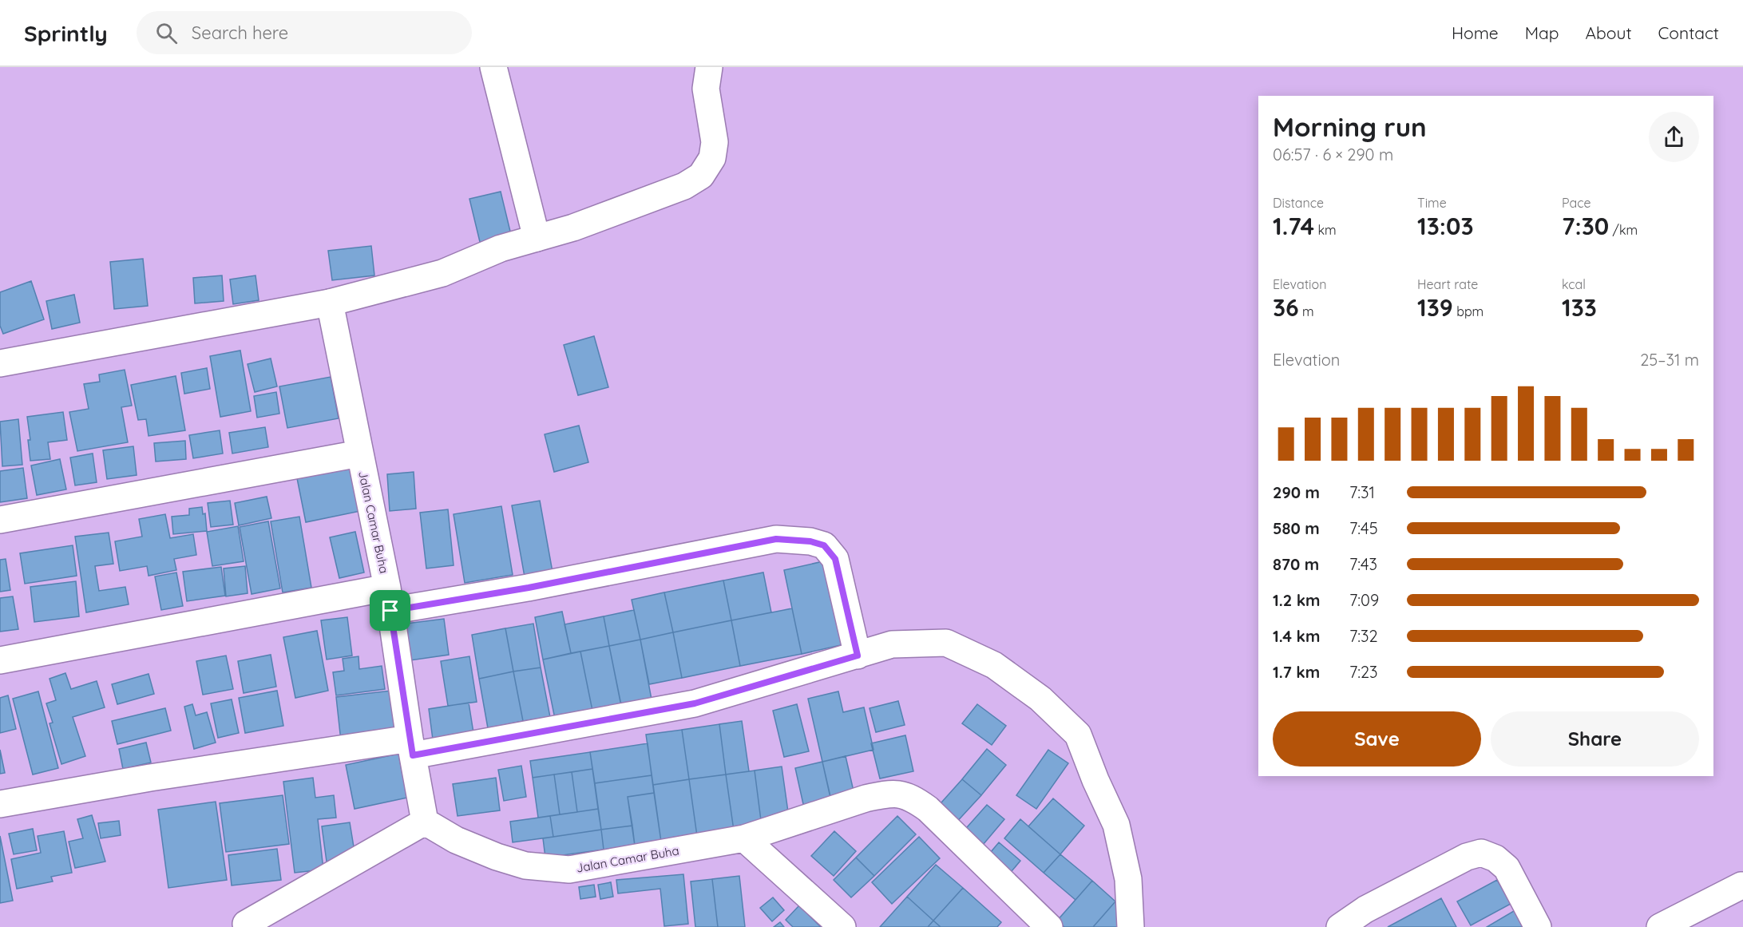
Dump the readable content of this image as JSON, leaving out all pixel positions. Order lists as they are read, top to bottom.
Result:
{
  "streets": {
    "street": ["Jalan Camar Buha"]
  },
  "page": {
    "header": "Sprintly",
    "search": "Search here",
    "nav": [
      "Home",
      "Map",
      "About",
      "Contact"
    ],
    "heading": ["Morning run", "06:57 · 6 × 290 m"],
    "stats": [
      ["Distance", "1.74 km"],
      ["Time", "13:03"],
      ["Pace", "7:30 /km"],
      ["Elevation", "36 m"],
      ["Heart rate", "139 bpm"],
      ["kcal", "133"]
    ],
    "chart": ["Elevation", "25–31 m"],
    "list": [
      {
        "name": "290 m",
        "note": "7:31"
      },
      {
        "name": "580 m",
        "note": "7:45"
      },
      {
        "name": "870 m",
        "note": "7:43"
      },
      {
        "name": "1.2 km",
        "note": "7:09"
      },
      {
        "name": "1.4 km",
        "note": "7:32"
      },
      {
        "name": "1.7 km",
        "note": "7:23"
      }
    ],
    "buttons": ["Save", "Share"]
  }
}
